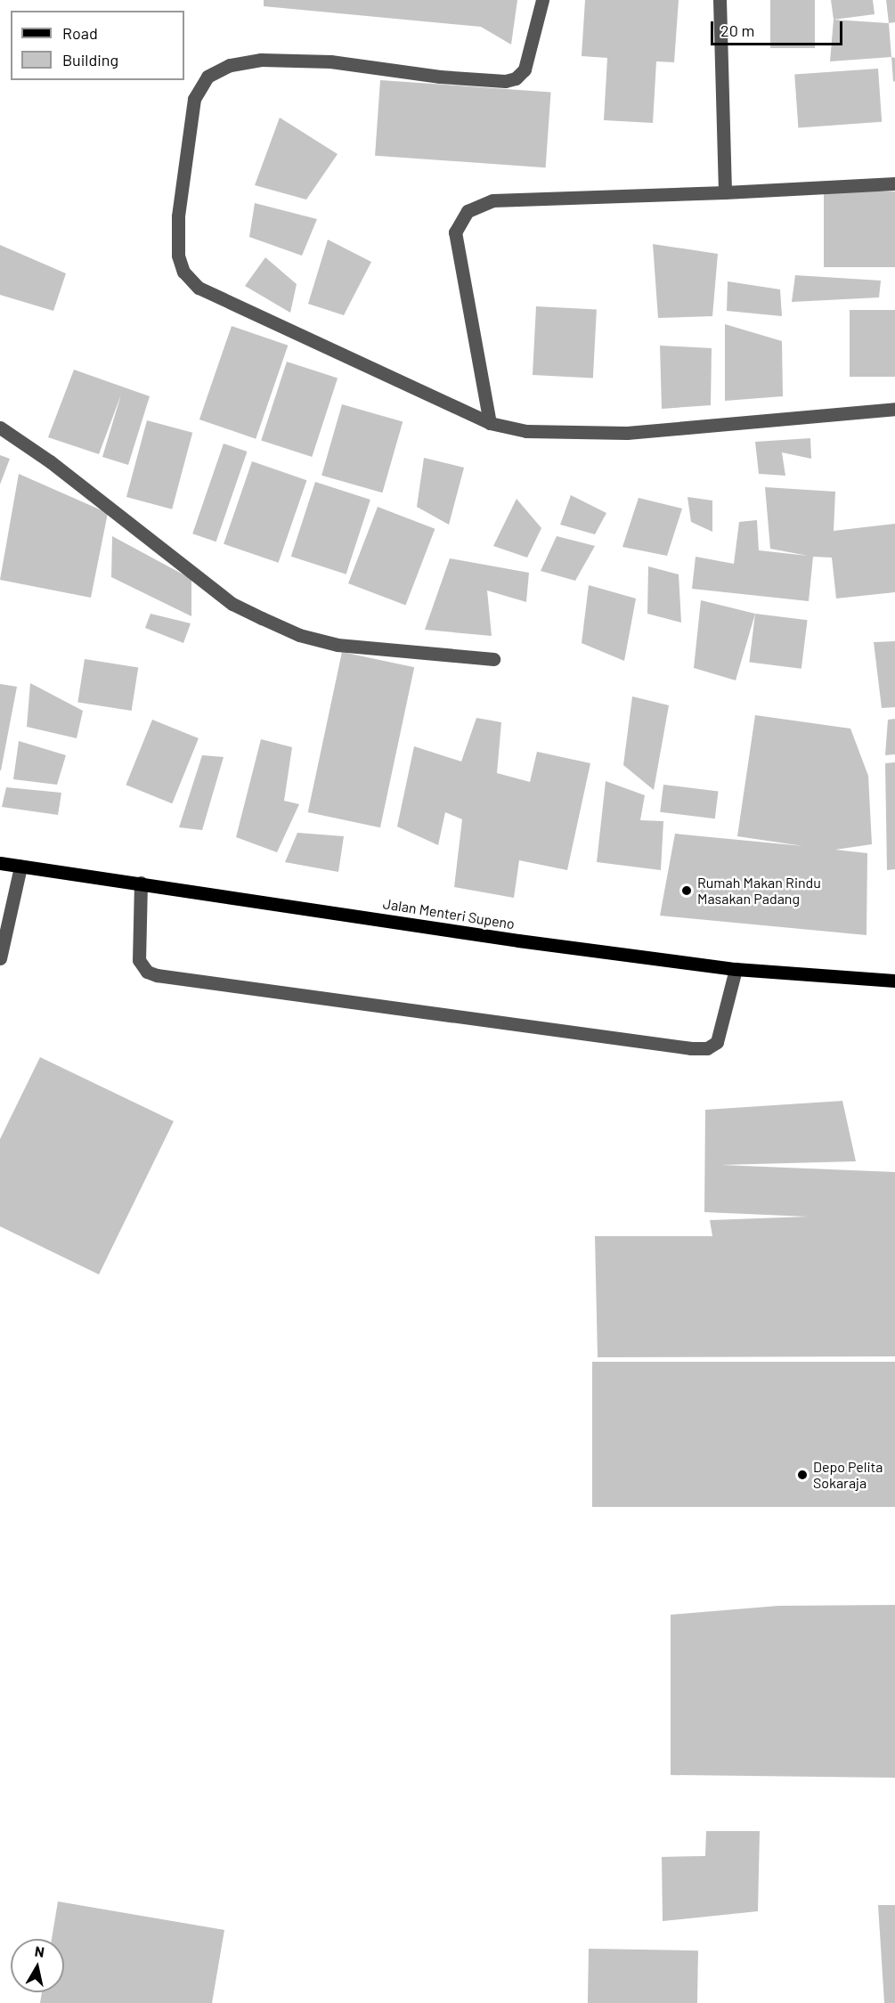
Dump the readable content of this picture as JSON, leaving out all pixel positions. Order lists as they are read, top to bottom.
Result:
{
  "streets": {
    "main road": ["Jalan Menteri Supeno"]
  },
  "places": ["Rumah Makan Rindu Masakan Padang", "Depo Pelita Sokaraja"],
  "legend": ["Road", "Building"],
  "scale_bar": "20 m",
  "north": "top"
}
